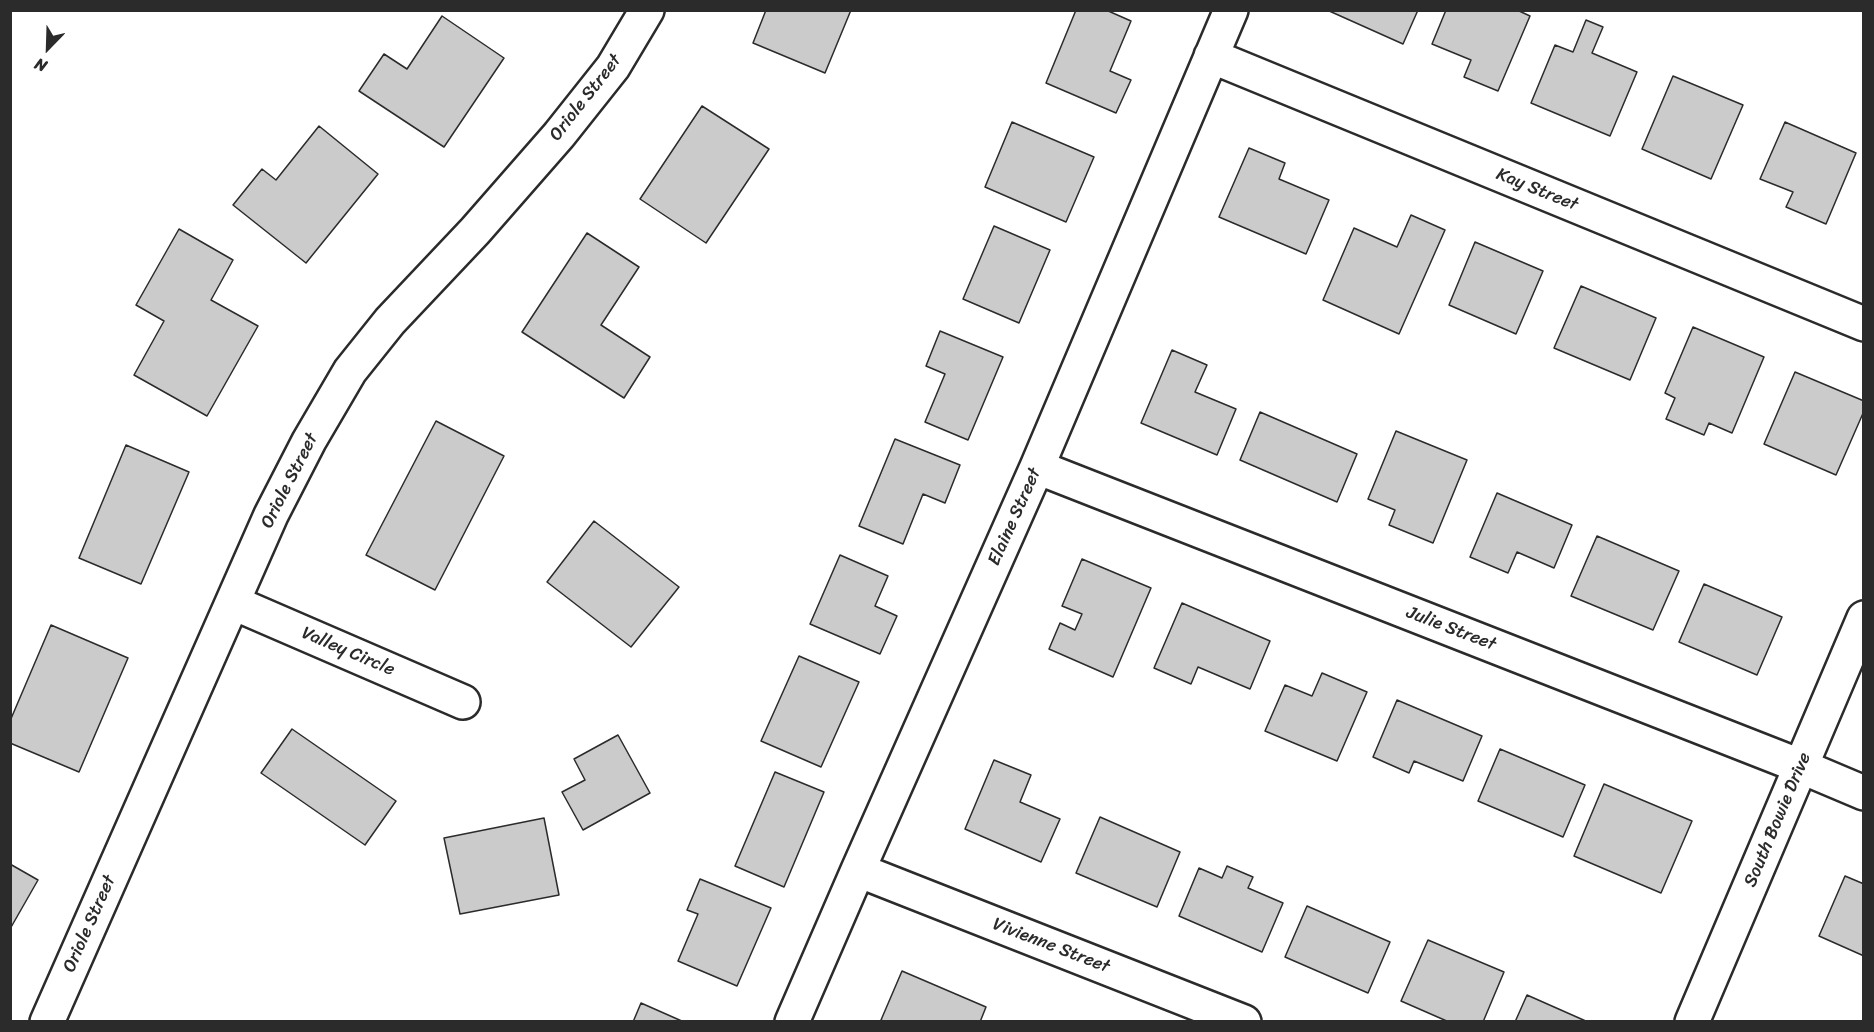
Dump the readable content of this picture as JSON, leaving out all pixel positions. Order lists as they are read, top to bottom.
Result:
{
  "streets": {
    "street": [
      "Oriole Street",
      "Kay Street",
      "Elaine Street",
      "Julie Street",
      "Valley Circle",
      "South Bowie Drive",
      "Vivienne Street"
    ]
  },
  "crossings": [
    ["Oriole Street", "Valley Circle"],
    ["Kay Street", "Elaine Street"],
    ["Elaine Street", "Julie Street"],
    ["Elaine Street", "Vivienne Street"],
    ["Julie Street", "South Bowie Drive"]
  ],
  "north": "bottom left"
}
